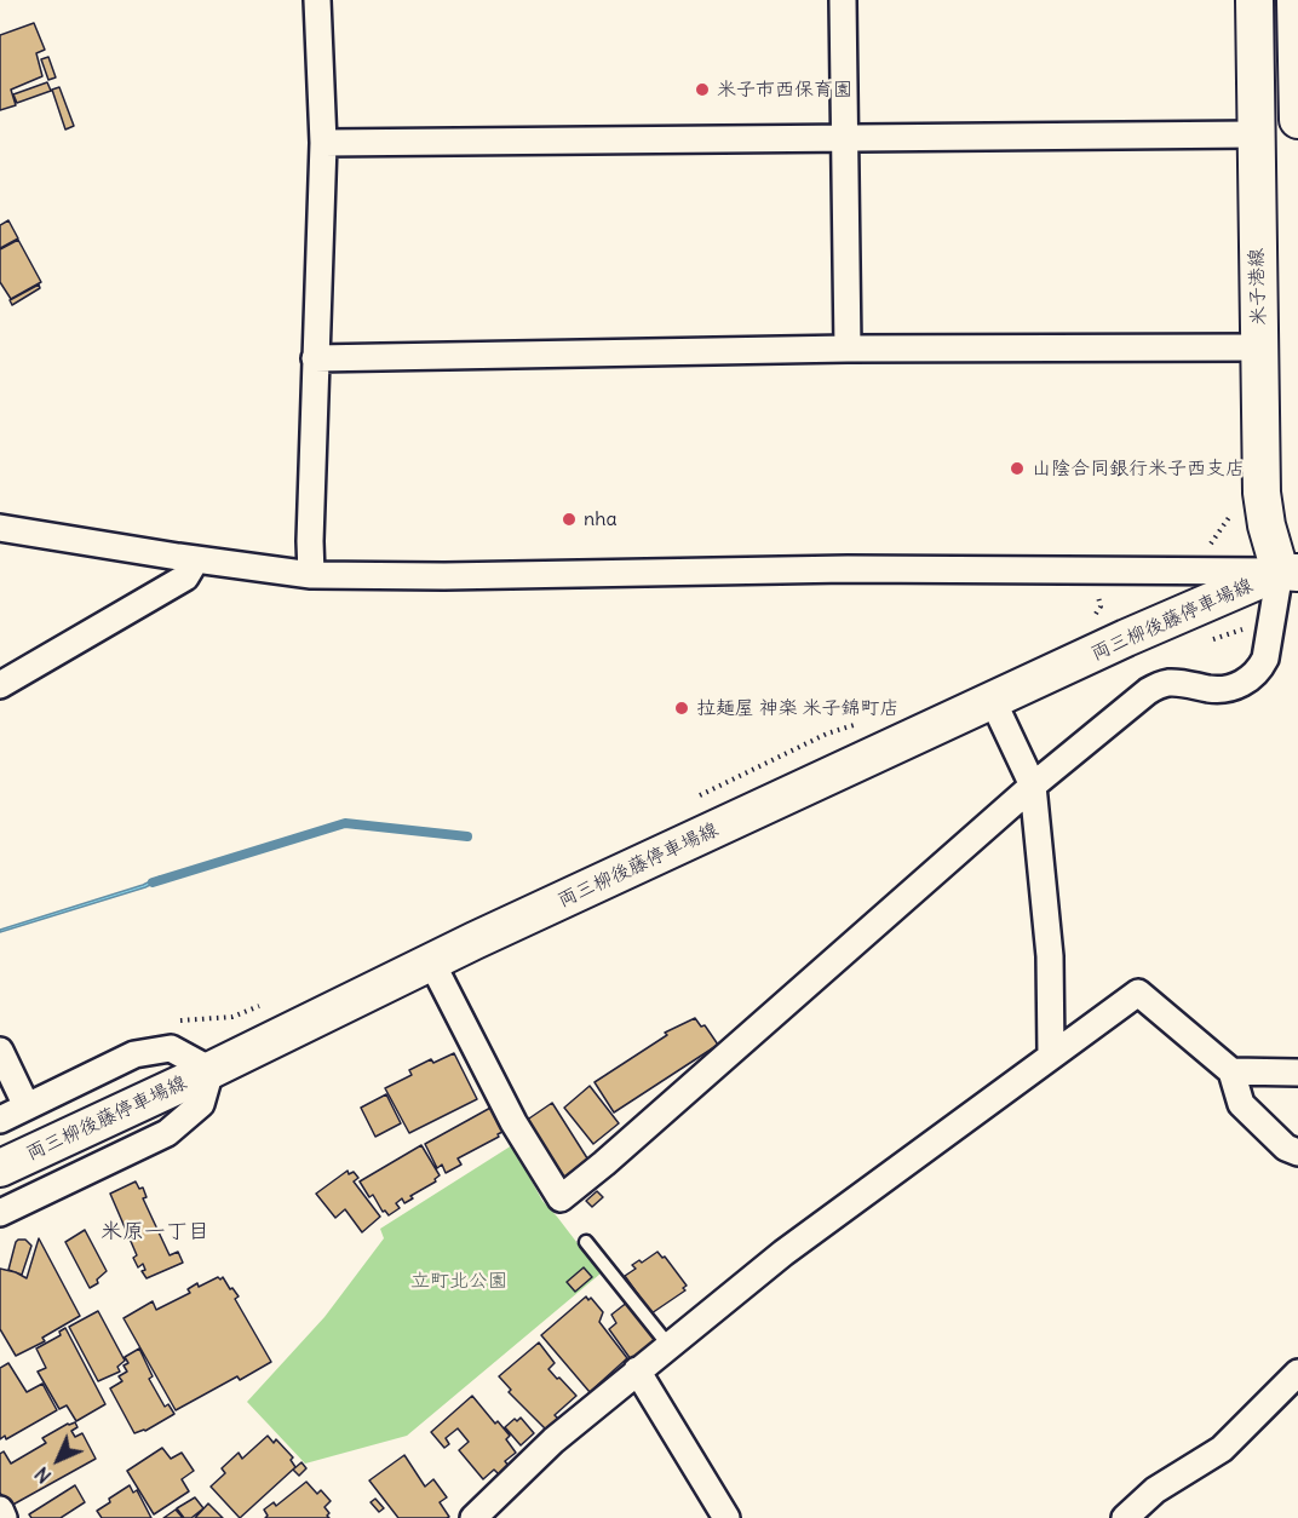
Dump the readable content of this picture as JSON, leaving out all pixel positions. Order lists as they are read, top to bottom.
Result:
{
  "streets": {
    "main road": ["米子港線", "両三柳後藤停車場線"]
  },
  "crossings": [
    ["米子港線", "両三柳後藤停車場線"]
  ],
  "districts": ["米原一丁目"],
  "parks": ["立町北公園"],
  "places": [
    "米子市西保育園",
    "山陰合同銀行米子西支店",
    "nha",
    "拉麺屋 神楽 米子錦町店"
  ],
  "north": "bottom left"
}
